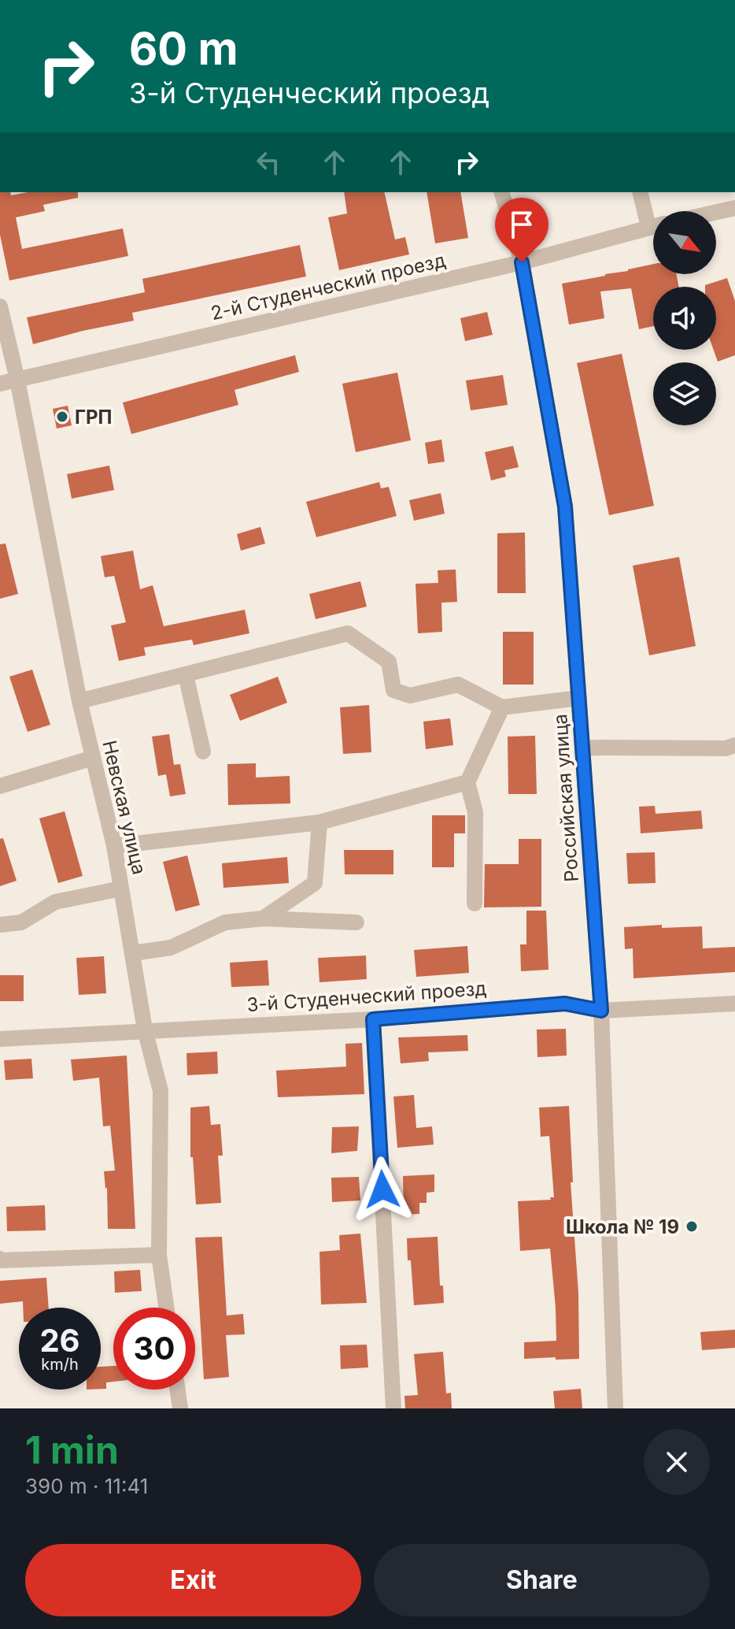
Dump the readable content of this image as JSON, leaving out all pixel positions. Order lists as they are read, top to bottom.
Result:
{
  "streets": {
    "street": [
      "2-й Студенческий проезд",
      "Российская улица",
      "Невская улица",
      "3-й Студенческий проезд"
    ]
  },
  "crossings": [
    ["2-й Студенческий проезд", "Российская улица"],
    ["2-й Студенческий проезд", "Невская улица"],
    ["Российская улица", "3-й Студенческий проезд"],
    ["Невская улица", "3-й Студенческий проезд"]
  ],
  "places": ["ГРП", "Школа № 19"],
  "north": "bottom right",
  "page": {
    "turn": ["60 m", "3-й Студенческий проезд"],
    "speed": "26 km/h",
    "limit": "30",
    "heading": ["1 min", "390 m · 11:41"],
    "buttons": ["Exit", "Share"]
  }
}
